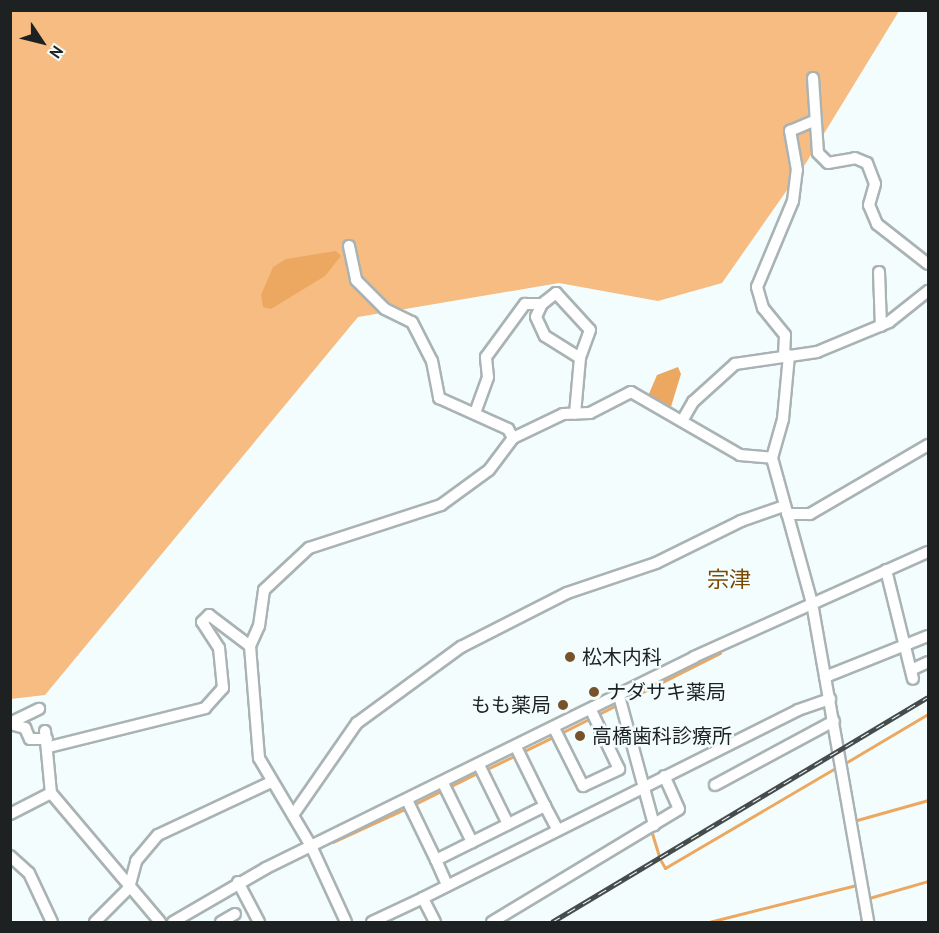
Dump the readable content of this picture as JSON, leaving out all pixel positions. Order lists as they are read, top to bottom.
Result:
{
  "districts": ["宗津"],
  "places": [
    "松木内科",
    "ナダサキ薬局",
    "もも薬局",
    "高橋歯科診療所"
  ],
  "north": "bottom right"
}
